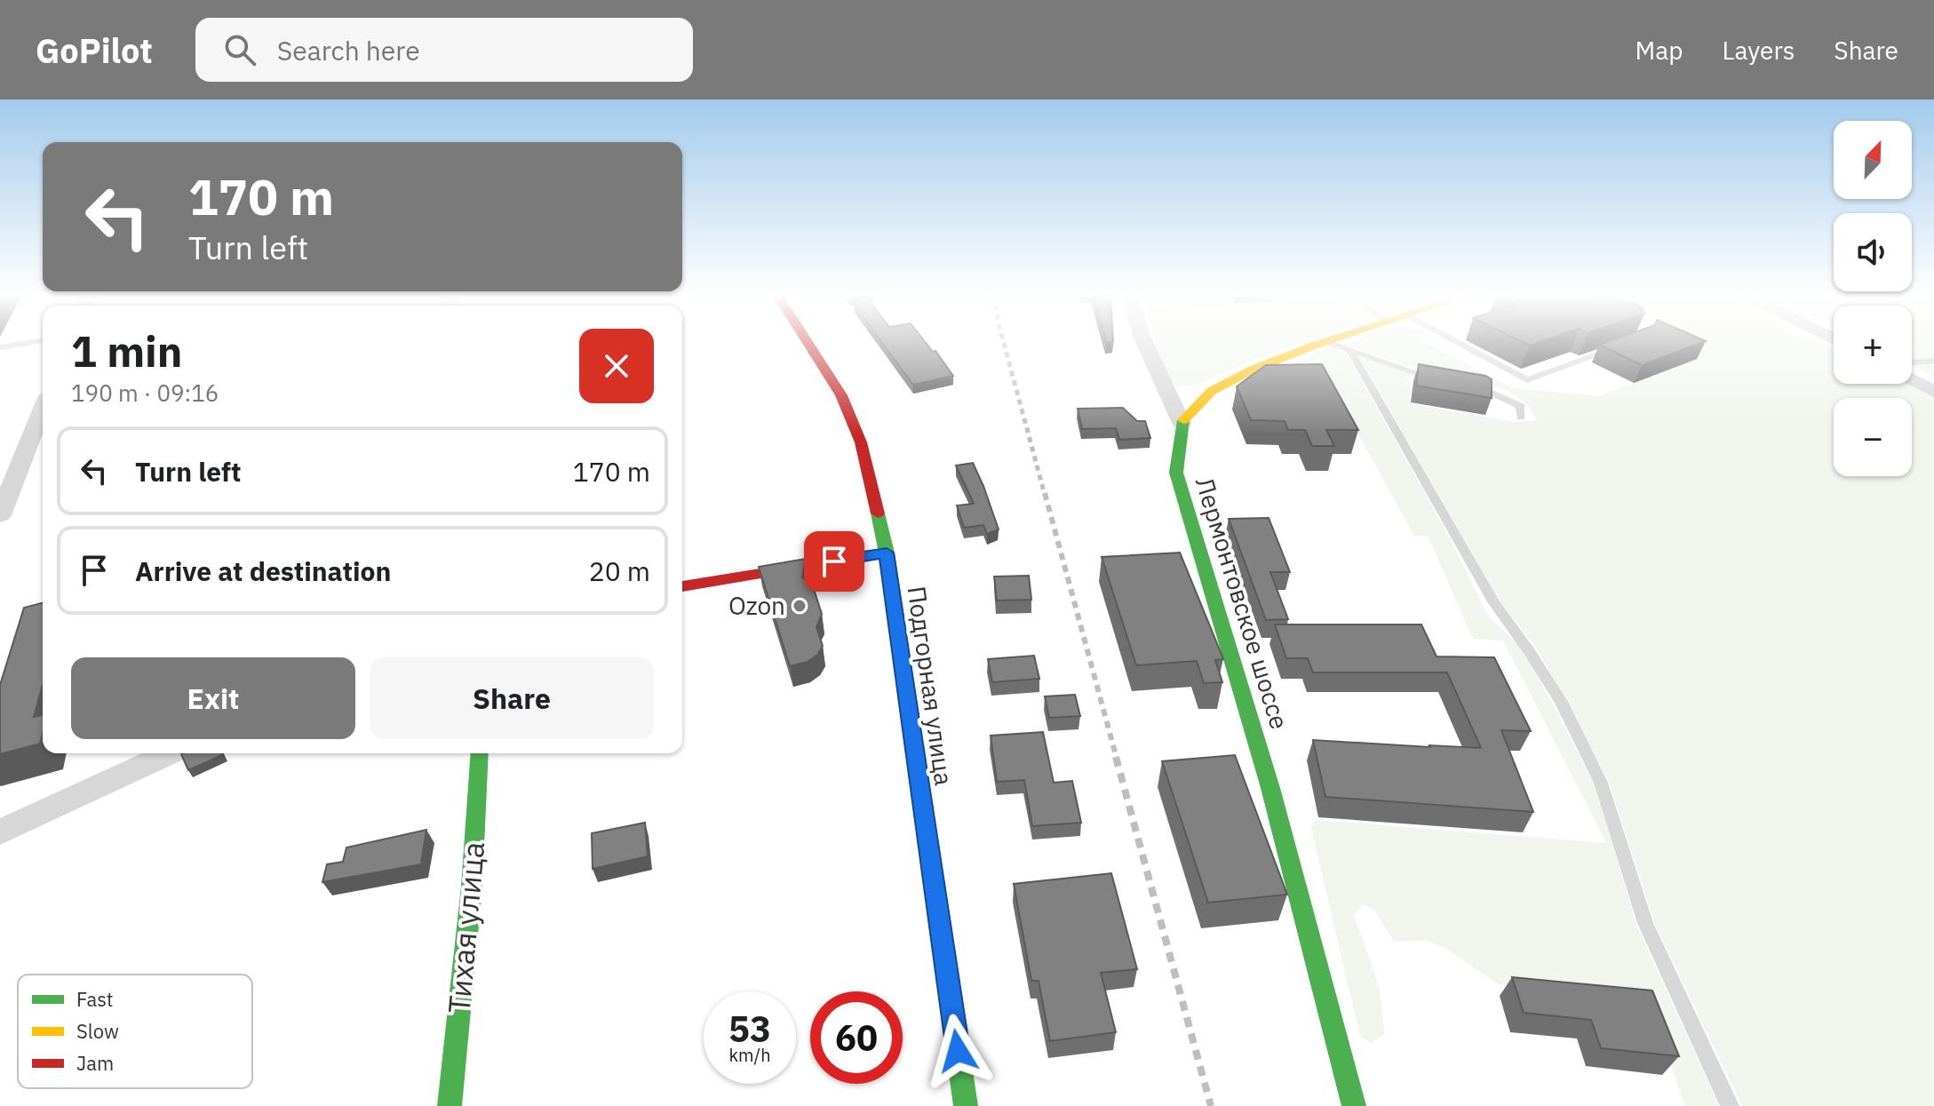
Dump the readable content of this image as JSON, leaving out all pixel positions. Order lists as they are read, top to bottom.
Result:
{
  "streets": {
    "street": ["Лермонтовское шоссе", "Подгорная улица", "Тихая улица"]
  },
  "places": ["Ozon"],
  "legend": ["Fast", "Slow", "Jam"],
  "north": "top right",
  "page": {
    "header": "GoPilot",
    "search": "Search here",
    "nav": ["Map", "Layers", "Share"],
    "map_buttons": ["+", "−"],
    "turn": ["170 m", "Turn left"],
    "heading": ["1 min", "190 m · 09:16"],
    "list": [
      {
        "name": "Turn left",
        "value": "170 m"
      },
      {
        "name": "Arrive at destination",
        "value": "20 m"
      }
    ],
    "buttons": ["Exit", "Share"],
    "speed": "53 km/h",
    "limit": "60"
  }
}
